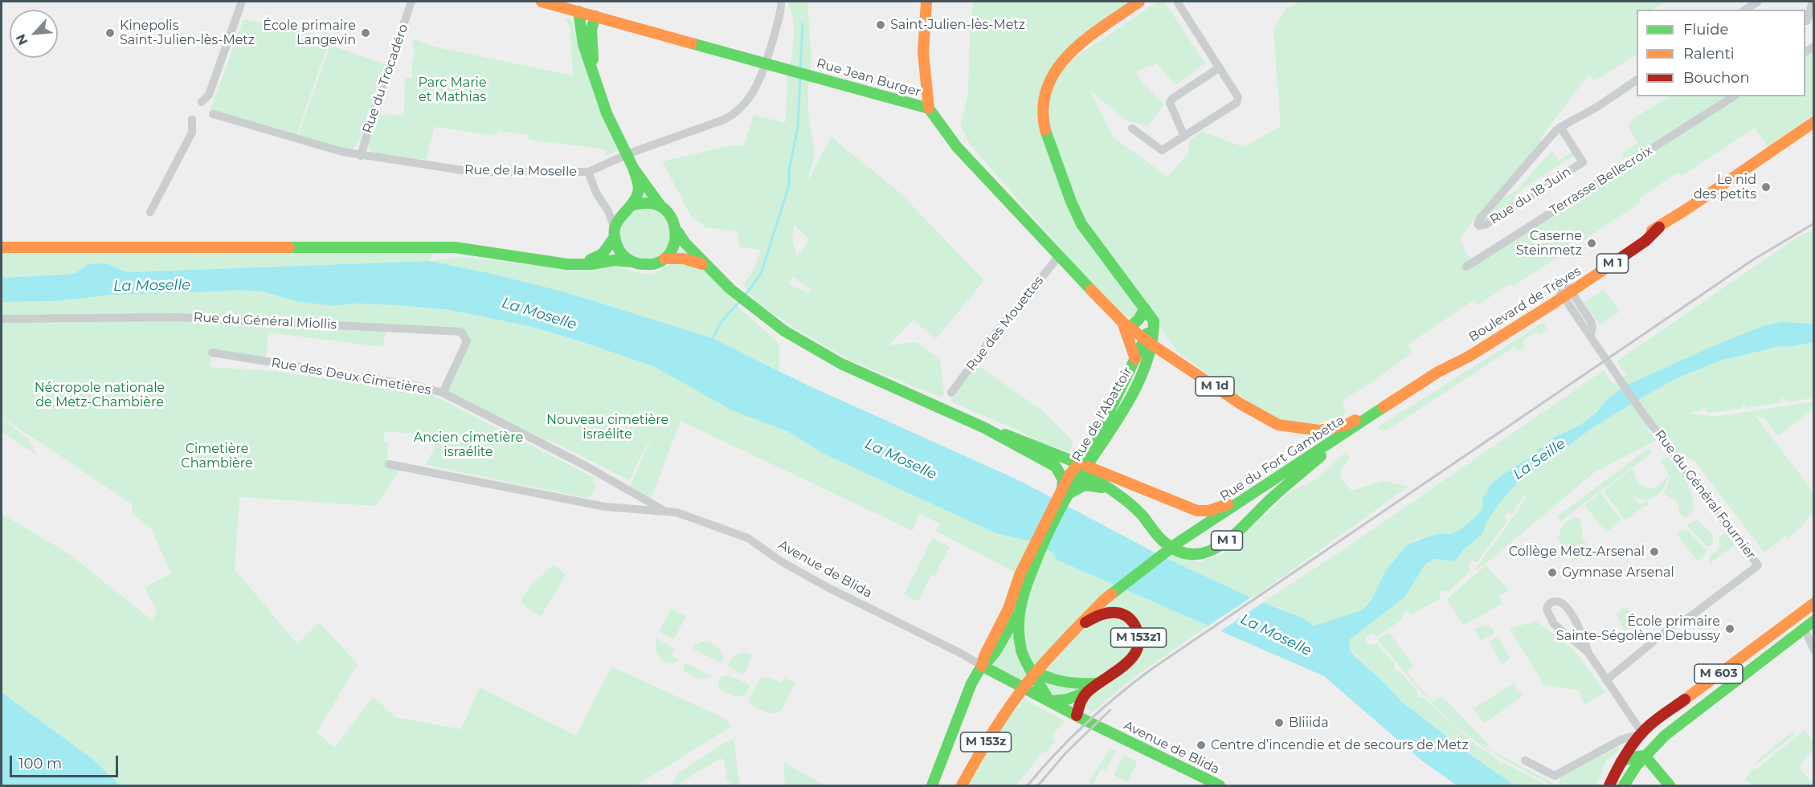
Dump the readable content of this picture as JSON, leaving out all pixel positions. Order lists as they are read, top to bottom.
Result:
{
  "streets": {
    "main road": [
      "Rue Jean Burger",
      "M 1",
      "Boulevard de Trèves",
      "M 1d",
      "Rue de l'Abattoir",
      "Rue du Fort Gambetta",
      "Avenue de Blida",
      "M 153z1",
      "M 603",
      "M 153z"
    ],
    "street": [
      "Rue du Trocadéro",
      "Rue de la Moselle",
      "Terrasse Bellecroix",
      "Rue du 18 Juin",
      "Rue du Général Miollis",
      "Rue des Mouettes",
      "Rue des Deux Cimetières",
      "Rue du Général Fournier"
    ]
  },
  "crossings": [
    ["Rue Jean Burger", "Rue de la Moselle"],
    ["Rue Jean Burger", "Rue des Mouettes"],
    ["Rue Jean Burger", "M 1d"],
    ["Rue Jean Burger", "Rue de l'Abattoir"],
    ["Rue du Trocadéro", "Rue de la Moselle"],
    ["M 1", "Rue de l'Abattoir"],
    ["M 1", "Rue du Fort Gambetta"],
    ["Boulevard de Trèves", "M 1d"],
    ["Boulevard de Trèves", "Rue du Fort Gambetta"],
    ["Boulevard de Trèves", "Rue du Général Fournier"],
    ["Rue du Général Miollis", "Rue des Deux Cimetières"],
    ["Rue des Deux Cimetières", "Avenue de Blida"],
    ["M 1d", "Rue de l'Abattoir"],
    ["M 1d", "Rue du Fort Gambetta"],
    ["Rue du Fort Gambetta", "M 153z1"],
    ["Rue du Fort Gambetta", "M 153z"],
    ["Avenue de Blida", "M 153z1"],
    ["M 153z1", "M 153z"]
  ],
  "water": ["La Moselle", "La Seille"],
  "parks": [
    "Parc Marie et Mathias",
    "Nécropole nationale de Metz-Chambière",
    "Nouveau cimetière israélite",
    "Ancien cimetière israélite",
    "Cimetière Chambière"
  ],
  "places": [
    "Saint-Julien-lès-Metz",
    "Kinepolis Saint-Julien-lès-Metz",
    "École primaire Langevin",
    "Le nid des petits",
    "Caserne Steinmetz",
    "Collège Metz-Arsenal",
    "Gymnase Arsenal",
    "École primaire Sainte-Ségolène Debussy",
    "Bliiida",
    "Centre d’incendie et de secours de Metz"
  ],
  "legend": ["Fluide", "Ralenti", "Bouchon"],
  "scale_bar": "100 m",
  "north": "bottom left"
}
